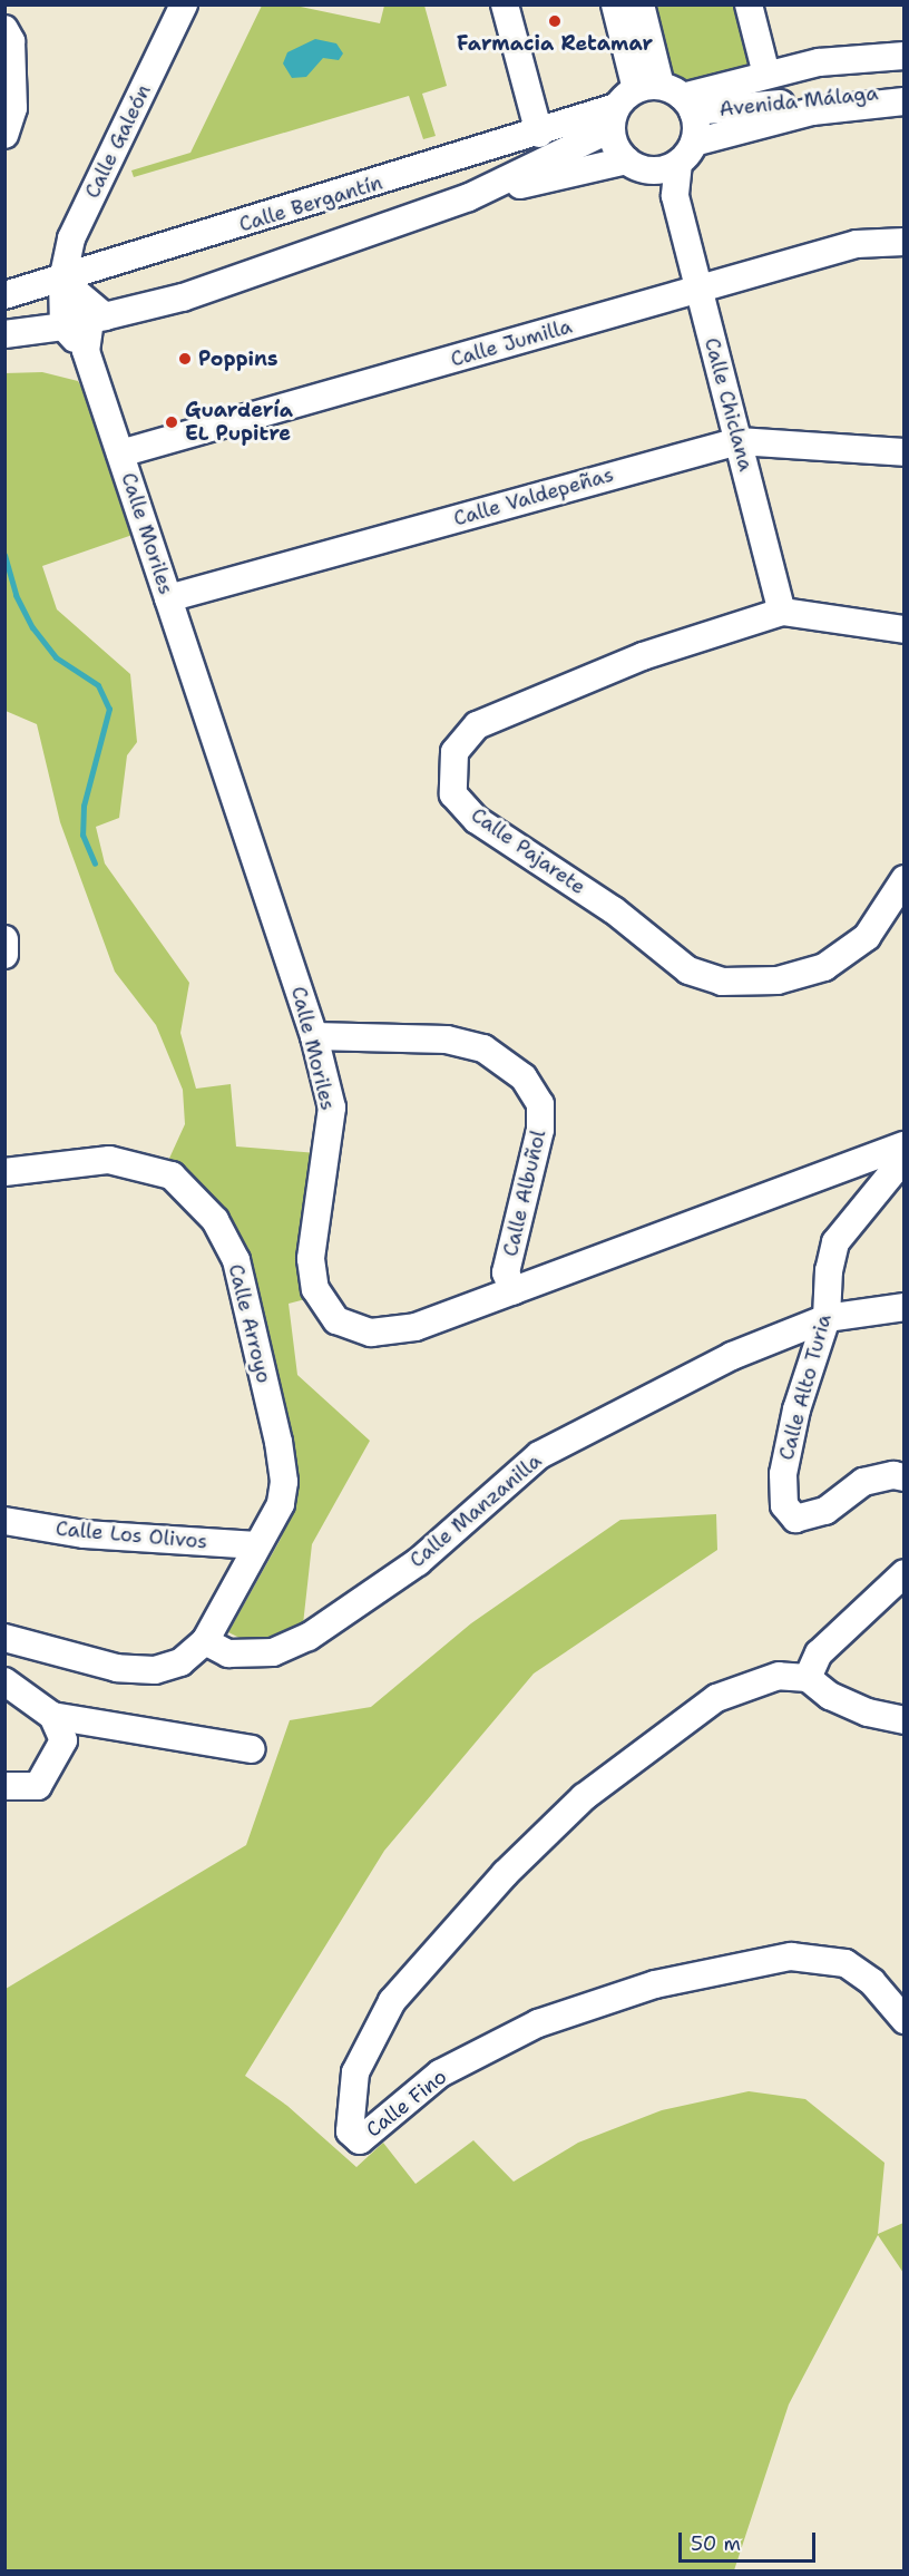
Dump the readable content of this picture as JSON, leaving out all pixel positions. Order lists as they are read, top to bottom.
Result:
{
  "streets": {
    "street": [
      "Avenida Málaga",
      "Calle Galeón",
      "Calle Bergantín",
      "Calle Jumilla",
      "Calle Chiclana",
      "Calle Valdepeñas",
      "Calle Moriles",
      "Calle Pajarete",
      "Calle Albuñol",
      "Calle Arroyo",
      "Calle Alto Turia",
      "Calle Manzanilla",
      "Calle Los Olivos",
      "Calle Fino"
    ]
  },
  "crossings": [
    ["Avenida Málaga", "Calle Chiclana"],
    ["Calle Galeón", "Calle Bergantín"],
    ["Calle Jumilla", "Calle Chiclana"],
    ["Calle Jumilla", "Calle Moriles"],
    ["Calle Chiclana", "Calle Valdepeñas"],
    ["Calle Chiclana", "Calle Pajarete"],
    ["Calle Valdepeñas", "Calle Moriles"],
    ["Calle Moriles", "Calle Albuñol"],
    ["Calle Arroyo", "Calle Manzanilla"],
    ["Calle Arroyo", "Calle Los Olivos"],
    ["Calle Alto Turia", "Calle Manzanilla"]
  ],
  "places": ["Farmacia Retamar", "Poppins", "Guardería EL Pupitre"],
  "scale_bar": "50 m"
}
